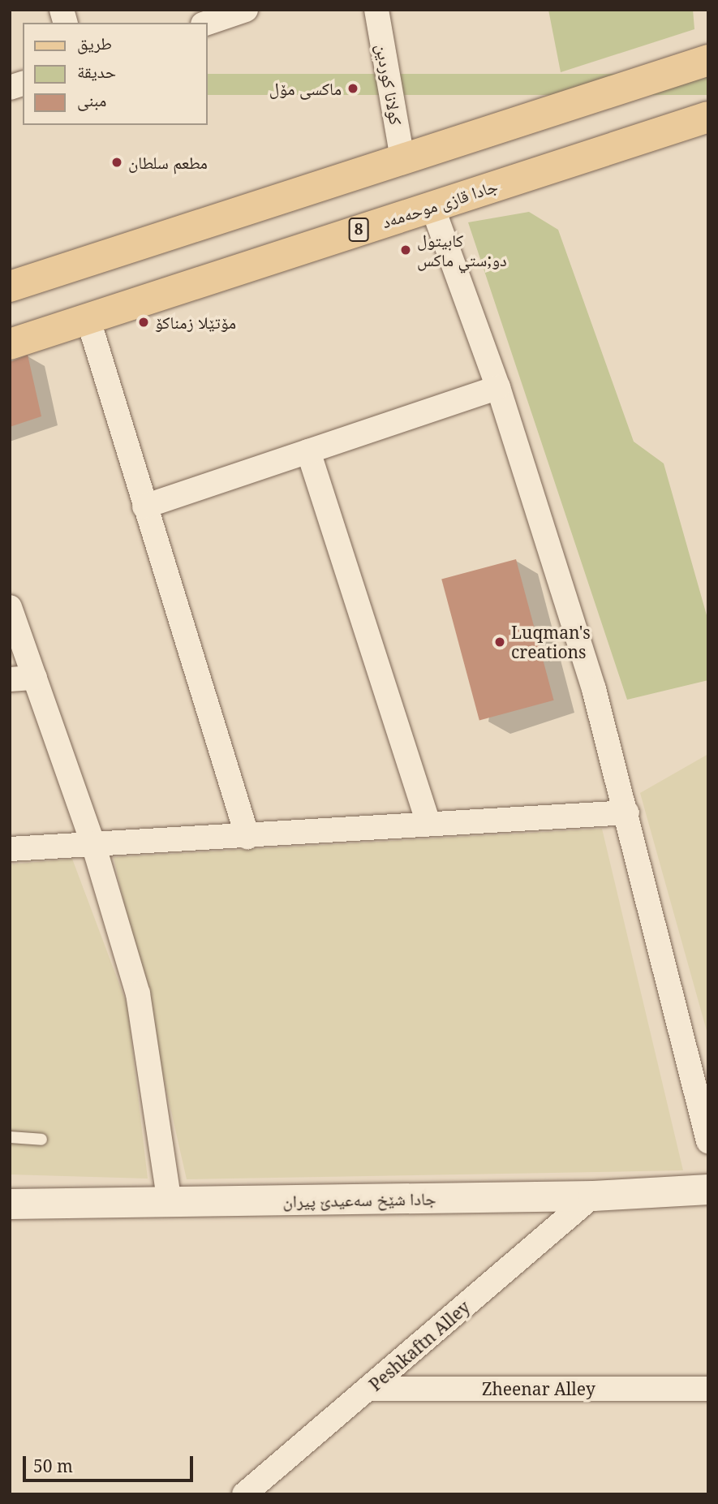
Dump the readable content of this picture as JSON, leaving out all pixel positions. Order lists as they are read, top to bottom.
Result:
{
  "streets": {
    "main road": ["جادا قازی موحەمەد", "8"],
    "street": [
      "کولانا کوردین",
      "جادا شێخ سەعیدێ پیران",
      "Peshkaftn Alley",
      "Zheenar Alley"
    ]
  },
  "crossings": [
    ["جادا شێخ سەعیدێ پیران", "Peshkaftn Alley"],
    ["Peshkaftn Alley", "Zheenar Alley"]
  ],
  "places": [
    "ماکسی مۆل",
    "مطعم سلطان",
    "كابيتول دو;ستي ماكس",
    "مۆتێلا زمناکۆ",
    "Luqman's creations"
  ],
  "legend": ["طريق", "حديقة", "مبنى"],
  "scale_bar": "50 m"
}
